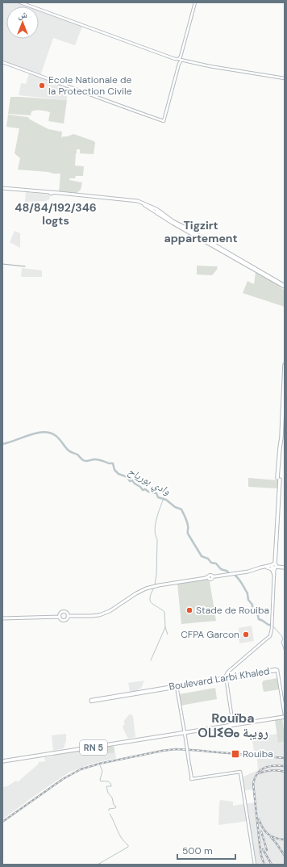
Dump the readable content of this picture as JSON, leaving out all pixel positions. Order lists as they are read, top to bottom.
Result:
{
  "streets": {
    "highway": ["RN 5"],
    "main road": ["Boulevard Larbi Khaled"]
  },
  "crossings": [
    ["Boulevard Larbi Khaled", "RN 5"]
  ],
  "districts": ["48/84/192/346 logts", "Tigzirt appartement", "Rouïba ⵔⵡⵉⴱⴰ رويبة"],
  "water": ["وادي بورياح"],
  "places": {
    "other": ["Ecole Nationale de la Protection Civile", "Stade de Rouiba", "CFPA Garcon"],
    "transit": ["Rouiba"]
  },
  "scale_bar": "500 m",
  "north": "top"
}
